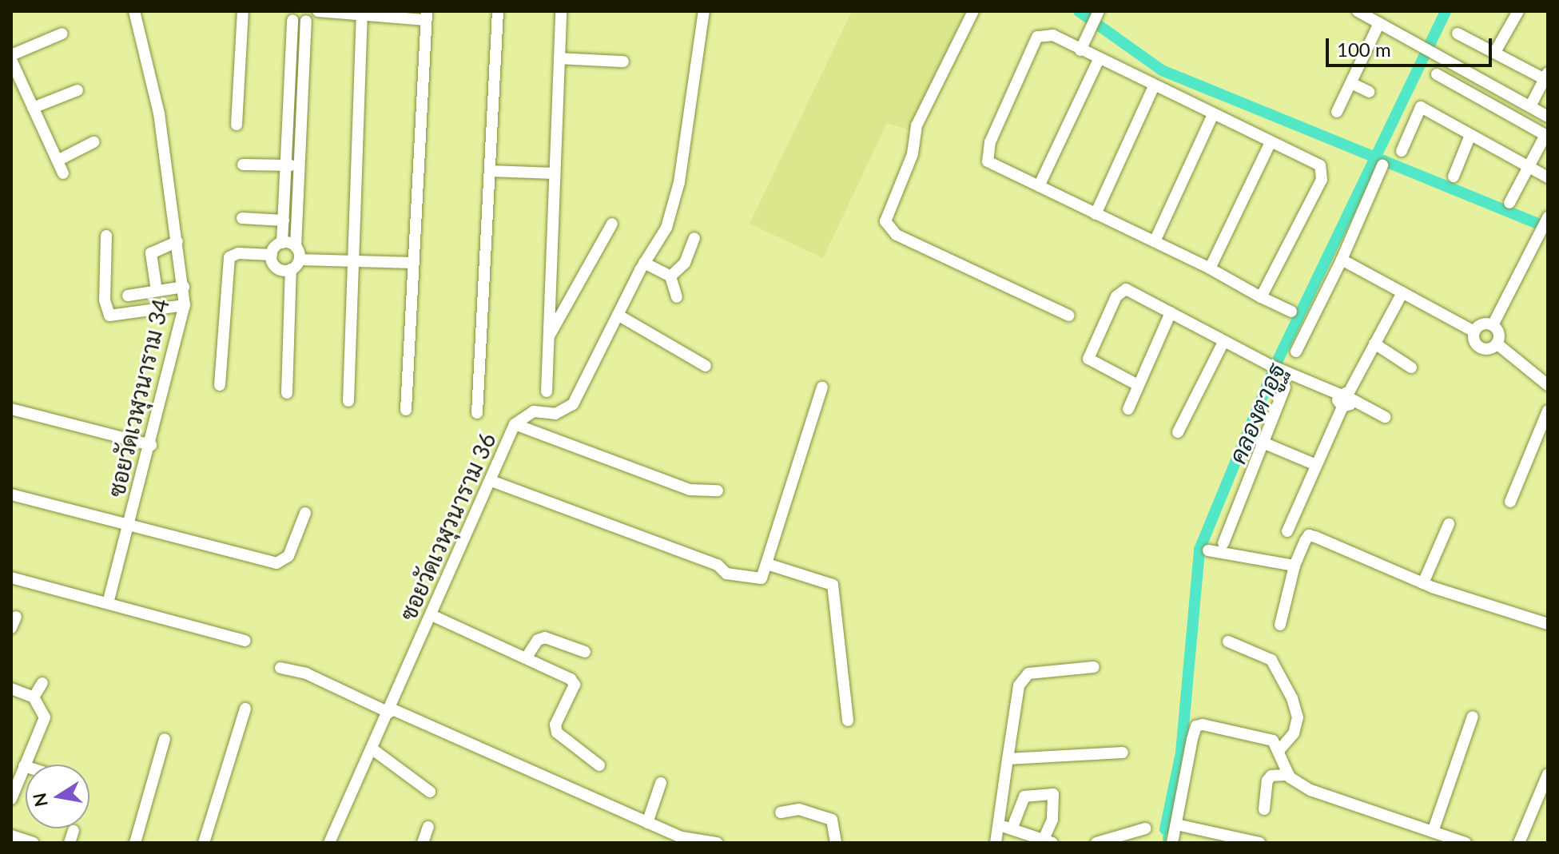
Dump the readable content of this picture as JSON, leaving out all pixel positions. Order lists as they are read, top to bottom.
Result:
{
  "streets": {
    "street": ["ซอยวัดเวฬุวนาราม 34", "ซอยวัดเวฬุวนาราม 36"]
  },
  "water": ["คลองตาอูฐ"],
  "scale_bar": "100 m",
  "north": "left"
}
